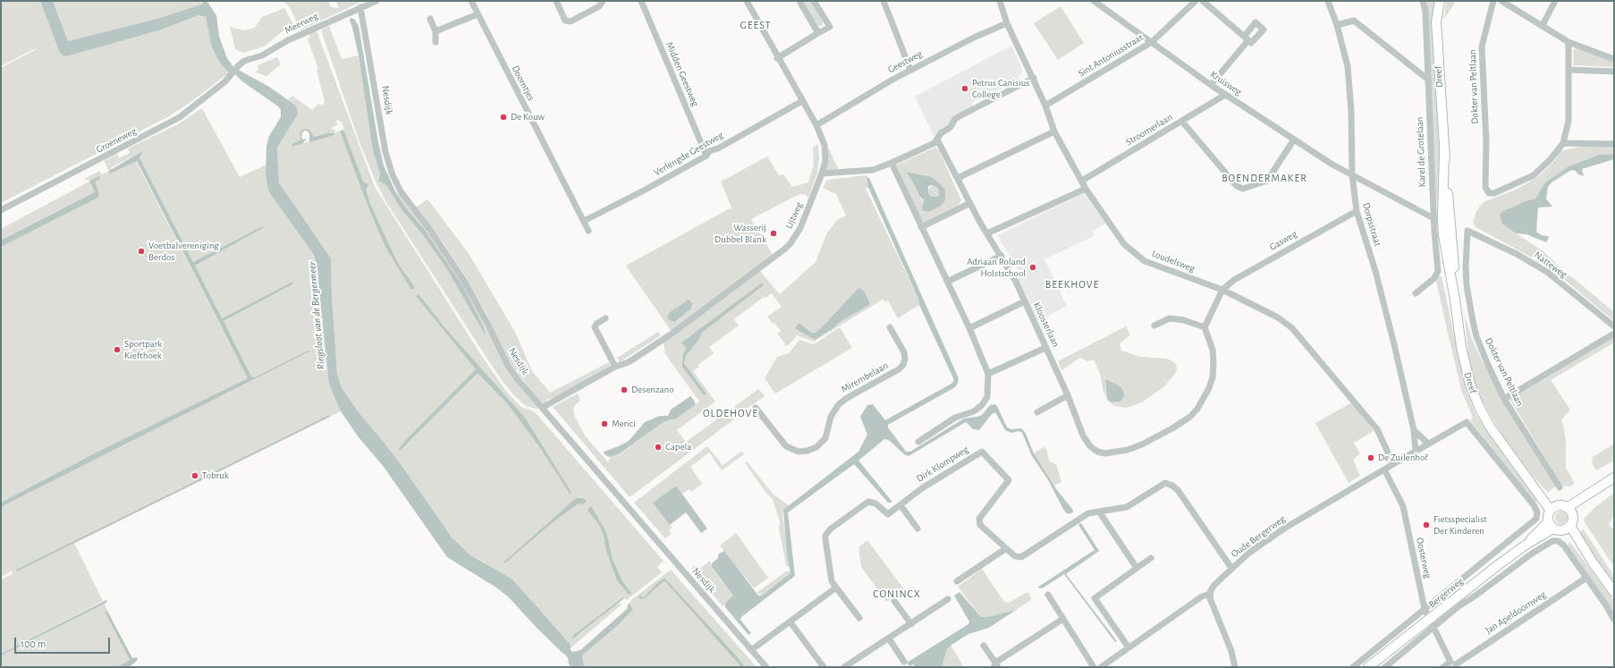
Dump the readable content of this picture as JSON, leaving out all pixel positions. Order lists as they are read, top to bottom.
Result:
{
  "streets": {
    "main road": ["Dreef", "Bergerweg"],
    "street": [
      "Meerweg",
      "Sint Antoniusstraat",
      "Geestweg",
      "Midden Geestweg",
      "Doorntjes",
      "Kruisweg",
      "Dokter van Peltlaan",
      "Nesdijk",
      "Stroomerlaan",
      "Groeneweg",
      "Karel de Grotelaan",
      "Verlengde Geestweg",
      "Lijtweg",
      "Dorpsstraat",
      "Gasweg",
      "Loudelsweg",
      "Natteweg",
      "Kloosterlaan",
      "Mirembelaan",
      "Dirk Klompweg",
      "Oude Bergerweg",
      "Oosterweg",
      "Jan Apeldoornweg"
    ]
  },
  "crossings": [
    ["Meerweg", "Nesdijk"],
    ["Meerweg", "Groeneweg"],
    ["Sint Antoniusstraat", "Kruisweg"],
    ["Sint Antoniusstraat", "Loudelsweg"],
    ["Geestweg", "Lijtweg"],
    ["Geestweg", "Loudelsweg"],
    ["Midden Geestweg", "Verlengde Geestweg"],
    ["Dreef", "Karel de Grotelaan"],
    ["Dreef", "Bergerweg"],
    ["Doorntjes", "Verlengde Geestweg"],
    ["Kruisweg", "Stroomerlaan"],
    ["Kruisweg", "Dorpsstraat"],
    ["Dokter van Peltlaan", "Natteweg"],
    ["Nesdijk", "Lijtweg"],
    ["Stroomerlaan", "Loudelsweg"],
    ["Verlengde Geestweg", "Lijtweg"],
    ["Dorpsstraat", "Gasweg"],
    ["Dorpsstraat", "Oude Bergerweg"],
    ["Gasweg", "Loudelsweg"],
    ["Loudelsweg", "Oude Bergerweg"],
    ["Dirk Klompweg", "Oude Bergerweg"],
    ["Oude Bergerweg", "Oosterweg"],
    ["Oude Bergerweg", "Bergerweg"],
    ["Oosterweg", "Bergerweg"],
    ["Oosterweg", "Jan Apeldoornweg"],
    ["Bergerweg", "Jan Apeldoornweg"]
  ],
  "districts": [
    "GEEST",
    "BOENDERMAKER",
    "BEEKHOVE",
    "OLDEHOVE",
    "CONINCX"
  ],
  "water": ["Ringsloot van de Bergermeer"],
  "places": [
    "Petrus Canisius College",
    "De Kouw",
    "Wasserij Dubbel Blank",
    "Voetbalvereniging Berdos",
    "Adriaan Roland Holstschool",
    "Sportpark Kiefthoek",
    "Desenzano",
    "Merici",
    "Capela",
    "De Zuilenhof",
    "Tobruk",
    "Fietsspecialist Der Kinderen"
  ],
  "scale_bar": "100 m"
}
